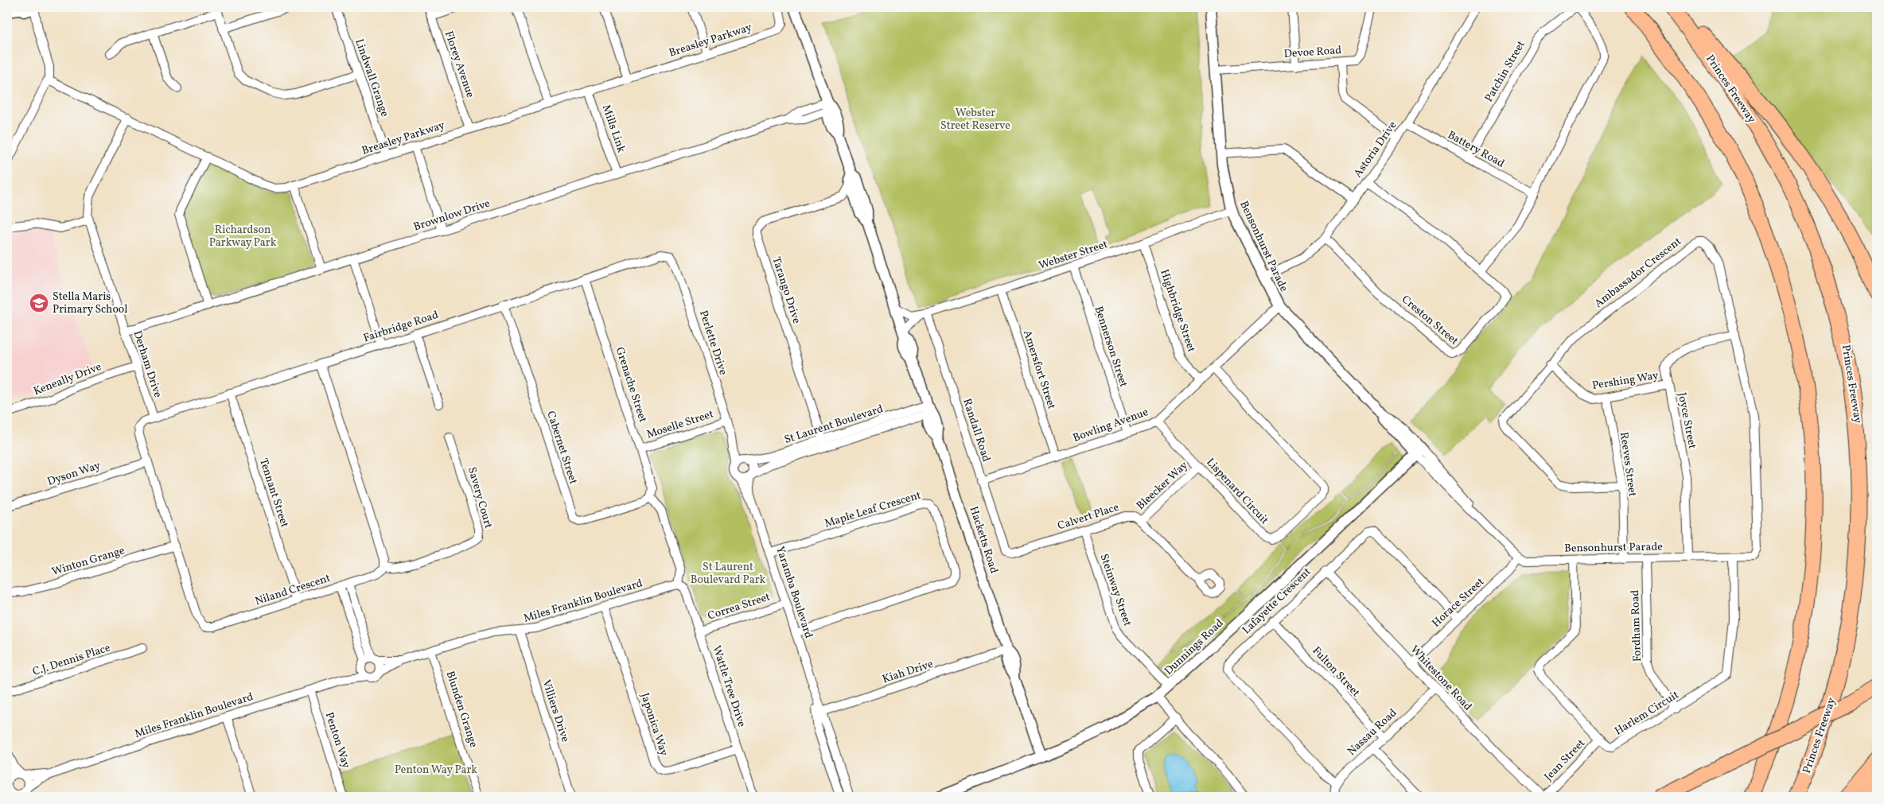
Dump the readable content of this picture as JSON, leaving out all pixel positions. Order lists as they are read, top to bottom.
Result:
{
  "streets": {
    "highway": ["Princes Freeway"],
    "street": [
      "Breasley Parkway",
      "Devoe Road",
      "Florey Avenue",
      "Patchin Street",
      "Lindwall Grange",
      "Mills Link",
      "Astoria Drive",
      "Battery Road",
      "Brownlow Drive",
      "Bensonhurst Parade",
      "Webster Street",
      "Ambassador Crescent",
      "Tarango Drive",
      "Highbridge Street",
      "Creston Street",
      "Fairbridge Road",
      "Perlette Drive",
      "Bennerson Street",
      "Derham Drive",
      "Amersfort Street",
      "Keneally Drive",
      "Pershing Way",
      "Grenache Street",
      "Joyce Street",
      "Moselle Street",
      "St Laurent Boulevard",
      "Bowling Avenue",
      "Randall Road",
      "Cabernet Street",
      "Reeves Street",
      "Dyson Way",
      "Bleecker Way",
      "Lispenard Circuit",
      "Tennant Street",
      "Savery Court",
      "Maple Leaf Crescent",
      "Calvert Place",
      "Hacketts Road",
      "Winton Grange",
      "Niland Crescent",
      "Steinway Street",
      "Yaramba Boulevard",
      "Miles Franklin Boulevard",
      "Lafayette Crescent",
      "Horace Street",
      "Correa Street",
      "Fordham Road",
      "Dunnings Road",
      "C.J. Dennis Place",
      "Kiah Drive",
      "Fulton Street",
      "Whitestone Road",
      "Wattle Tree Drive",
      "Blunden Grange",
      "Villiers Drive",
      "Harlem Circuit",
      "Japonica Way",
      "Nassau Road",
      "Penton Way",
      "Jean Street"
    ]
  },
  "crossings": [
    ["Breasley Parkway", "Florey Avenue"],
    ["Breasley Parkway", "Lindwall Grange"],
    ["Breasley Parkway", "Mills Link"],
    ["Breasley Parkway", "Derham Drive"],
    ["Devoe Road", "Bensonhurst Parade"],
    ["Patchin Street", "Battery Road"],
    ["Mills Link", "Brownlow Drive"],
    ["Astoria Drive", "Battery Road"],
    ["Astoria Drive", "Bensonhurst Parade"],
    ["Astoria Drive", "Creston Street"],
    ["Brownlow Drive", "Derham Drive"],
    ["Brownlow Drive", "Hacketts Road"],
    ["Bensonhurst Parade", "Webster Street"],
    ["Bensonhurst Parade", "Ambassador Crescent"],
    ["Bensonhurst Parade", "Joyce Street"],
    ["Bensonhurst Parade", "Bowling Avenue"],
    ["Bensonhurst Parade", "Reeves Street"],
    ["Bensonhurst Parade", "Horace Street"],
    ["Bensonhurst Parade", "Fordham Road"],
    ["Bensonhurst Parade", "Dunnings Road"],
    ["Bensonhurst Parade", "Harlem Circuit"],
    ["Webster Street", "Highbridge Street"],
    ["Webster Street", "Bennerson Street"],
    ["Webster Street", "Amersfort Street"],
    ["Webster Street", "Randall Road"],
    ["Webster Street", "Hacketts Road"],
    ["Ambassador Crescent", "Pershing Way"],
    ["Ambassador Crescent", "Joyce Street"],
    ["Ambassador Crescent", "Reeves Street"],
    ["Tarango Drive", "St Laurent Boulevard"],
    ["Highbridge Street", "Bowling Avenue"],
    ["Fairbridge Road", "Perlette Drive"],
    ["Fairbridge Road", "Derham Drive"],
    ["Fairbridge Road", "Grenache Street"],
    ["Fairbridge Road", "Cabernet Street"],
    ["Fairbridge Road", "Tennant Street"],
    ["Fairbridge Road", "Niland Crescent"],
    ["Perlette Drive", "Moselle Street"],
    ["Perlette Drive", "St Laurent Boulevard"],
    ["Perlette Drive", "Yaramba Boulevard"],
    ["Bennerson Street", "Bowling Avenue"],
    ["Derham Drive", "Keneally Drive"],
    ["Amersfort Street", "Bowling Avenue"],
    ["Pershing Way", "Joyce Street"],
    ["Pershing Way", "Reeves Street"],
    ["Grenache Street", "Moselle Street"],
    ["Grenache Street", "Cabernet Street"],
    ["St Laurent Boulevard", "Hacketts Road"],
    ["St Laurent Boulevard", "Yaramba Boulevard"],
    ["Bowling Avenue", "Randall Road"],
    ["Bowling Avenue", "Lispenard Circuit"],
    ["Randall Road", "Calvert Place"],
    ["Dyson Way", "Niland Crescent"],
    ["Bleecker Way", "Lispenard Circuit"],
    ["Bleecker Way", "Calvert Place"],
    ["Tennant Street", "Niland Crescent"],
    ["Savery Court", "Niland Crescent"],
    ["Maple Leaf Crescent", "Yaramba Boulevard"],
    ["Calvert Place", "Steinway Street"],
    ["Hacketts Road", "Dunnings Road"],
    ["Hacketts Road", "Kiah Drive"],
    ["Winton Grange", "Niland Crescent"],
    ["Steinway Street", "Dunnings Road"],
    ["Yaramba Boulevard", "Correa Street"],
    ["Yaramba Boulevard", "Kiah Drive"],
    ["Miles Franklin Boulevard", "Wattle Tree Drive"],
    ["Miles Franklin Boulevard", "Blunden Grange"],
    ["Miles Franklin Boulevard", "Villiers Drive"],
    ["Miles Franklin Boulevard", "Japonica Way"],
    ["Miles Franklin Boulevard", "Penton Way"],
    ["Lafayette Crescent", "Horace Street"],
    ["Lafayette Crescent", "Fulton Street"],
    ["Lafayette Crescent", "Whitestone Road"],
    ["Lafayette Crescent", "Nassau Road"],
    ["Horace Street", "Whitestone Road"],
    ["Correa Street", "Wattle Tree Drive"],
    ["Fordham Road", "Harlem Circuit"],
    ["Fulton Street", "Nassau Road"],
    ["Whitestone Road", "Nassau Road"],
    ["Whitestone Road", "Jean Street"],
    ["Wattle Tree Drive", "Japonica Way"],
    ["Harlem Circuit", "Jean Street"]
  ],
  "parks": [
    "Webster Street Reserve",
    "Richardson Parkway Park",
    "St Laurent Boulevard Park",
    "Penton Way Park"
  ],
  "places": {
    "school or university": ["Stella Maris Primary School"]
  }
}
